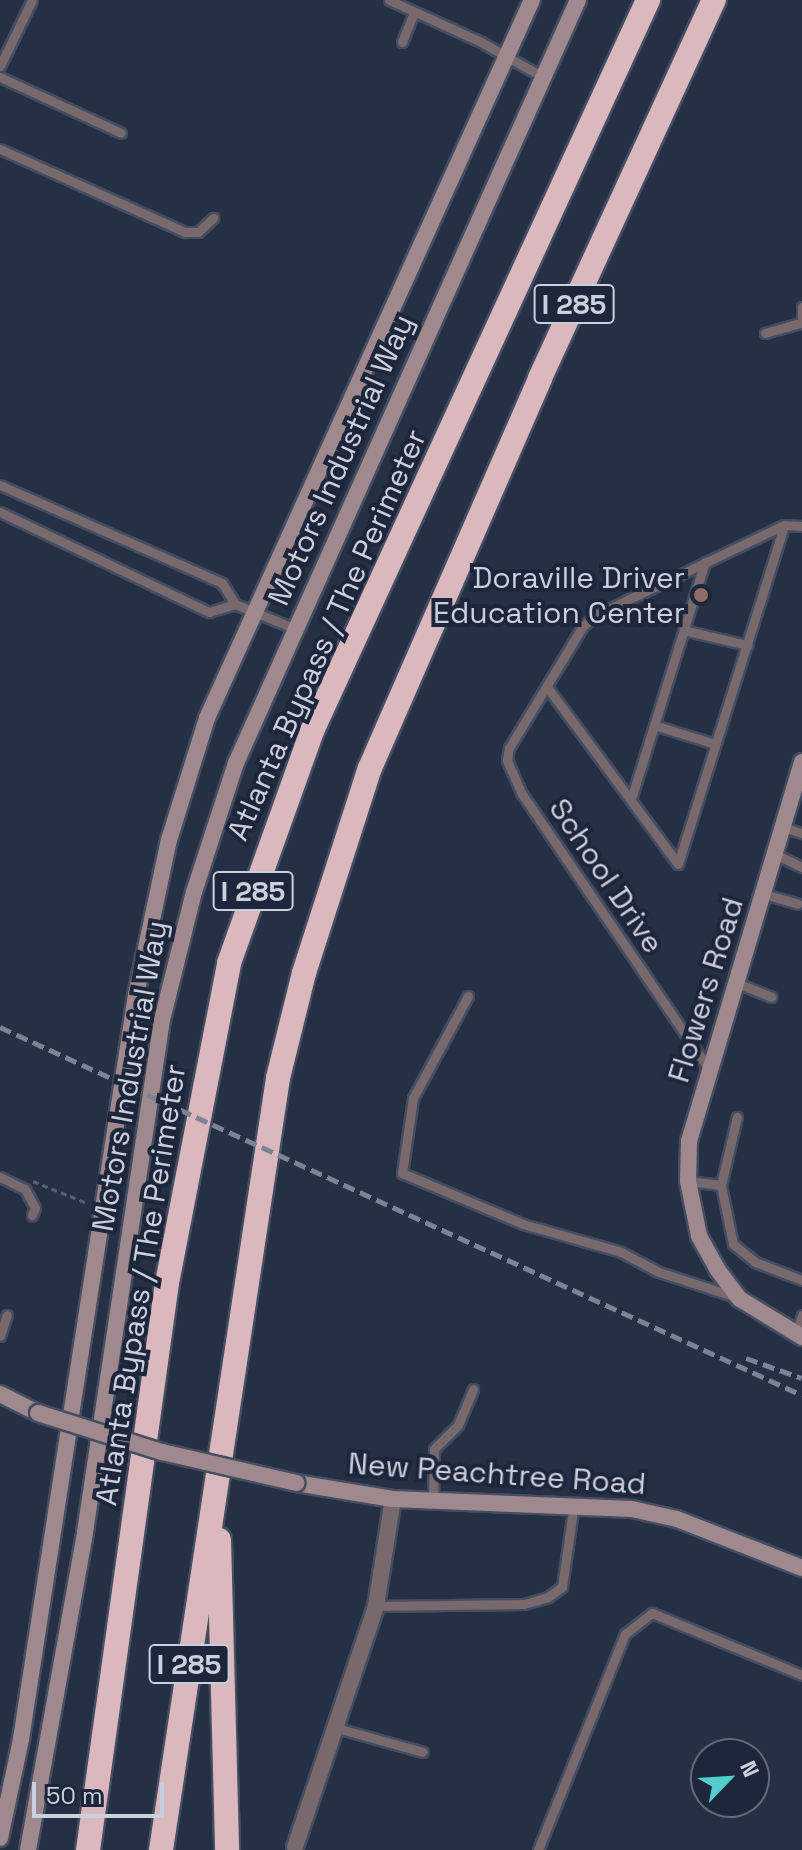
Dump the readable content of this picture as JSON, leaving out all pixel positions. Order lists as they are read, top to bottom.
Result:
{
  "streets": {
    "highway": ["I 285", "Atlanta Bypass / The Perimeter"],
    "main road": ["Motors Industrial Way", "Flowers Road", "New Peachtree Road"],
    "lane": ["School Drive"]
  },
  "crossings": [
    ["School Drive", "Flowers Road"]
  ],
  "places": ["Doraville Driver Education Center"],
  "scale_bar": "50 m",
  "north": "top right"
}
